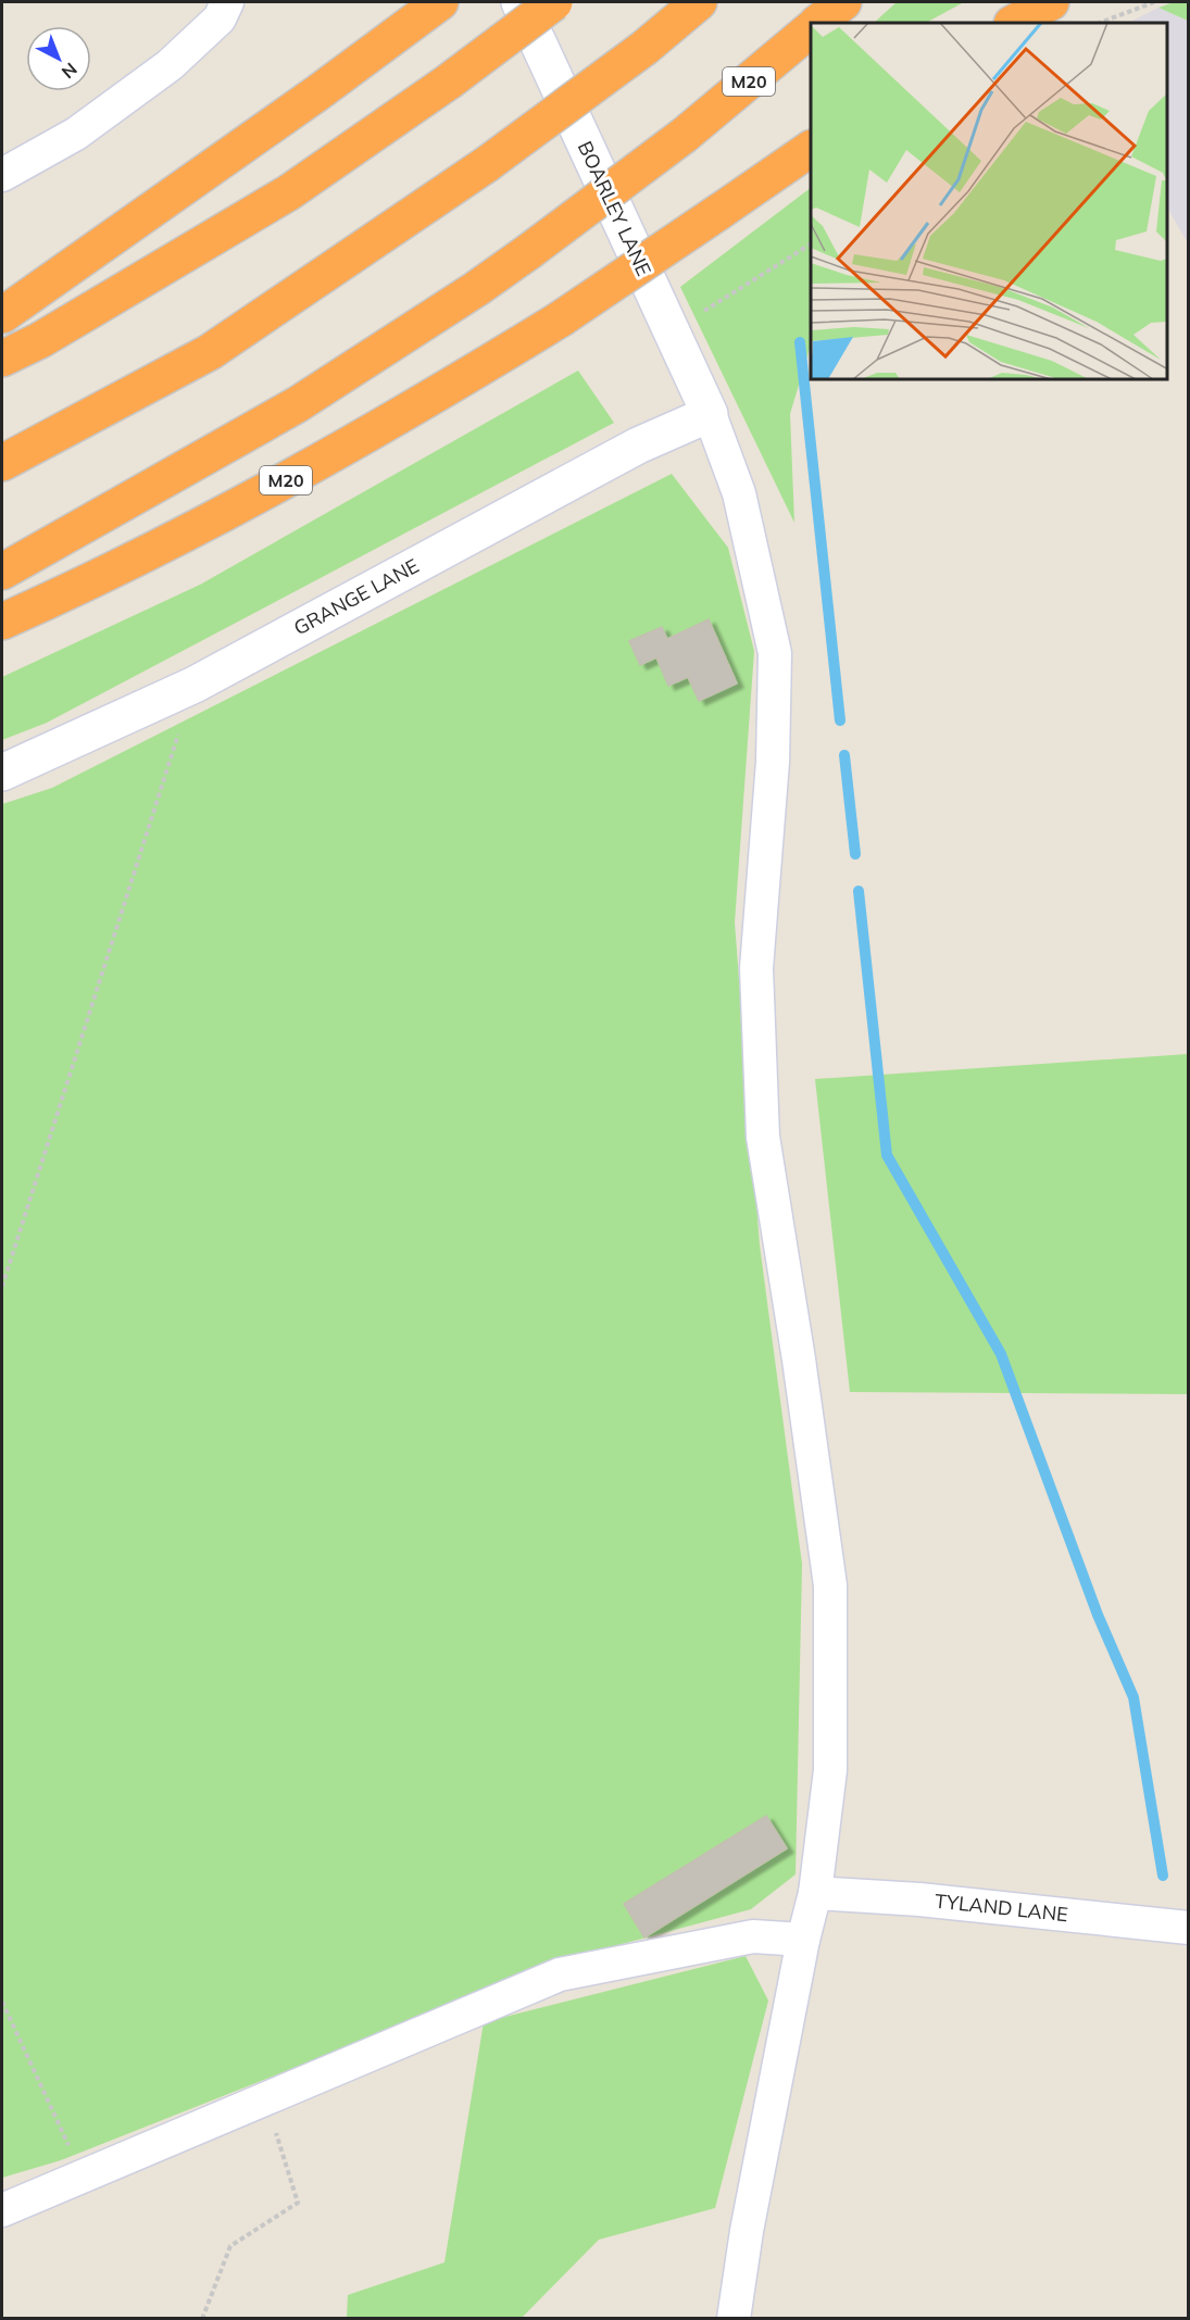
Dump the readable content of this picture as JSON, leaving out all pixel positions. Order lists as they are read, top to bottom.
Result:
{
  "streets": {
    "highway": ["M20"],
    "street": ["BOARLEY LANE", "GRANGE LANE", "TYLAND LANE"]
  },
  "crossings": [
    ["BOARLEY LANE", "GRANGE LANE"]
  ],
  "north": "bottom right"
}
